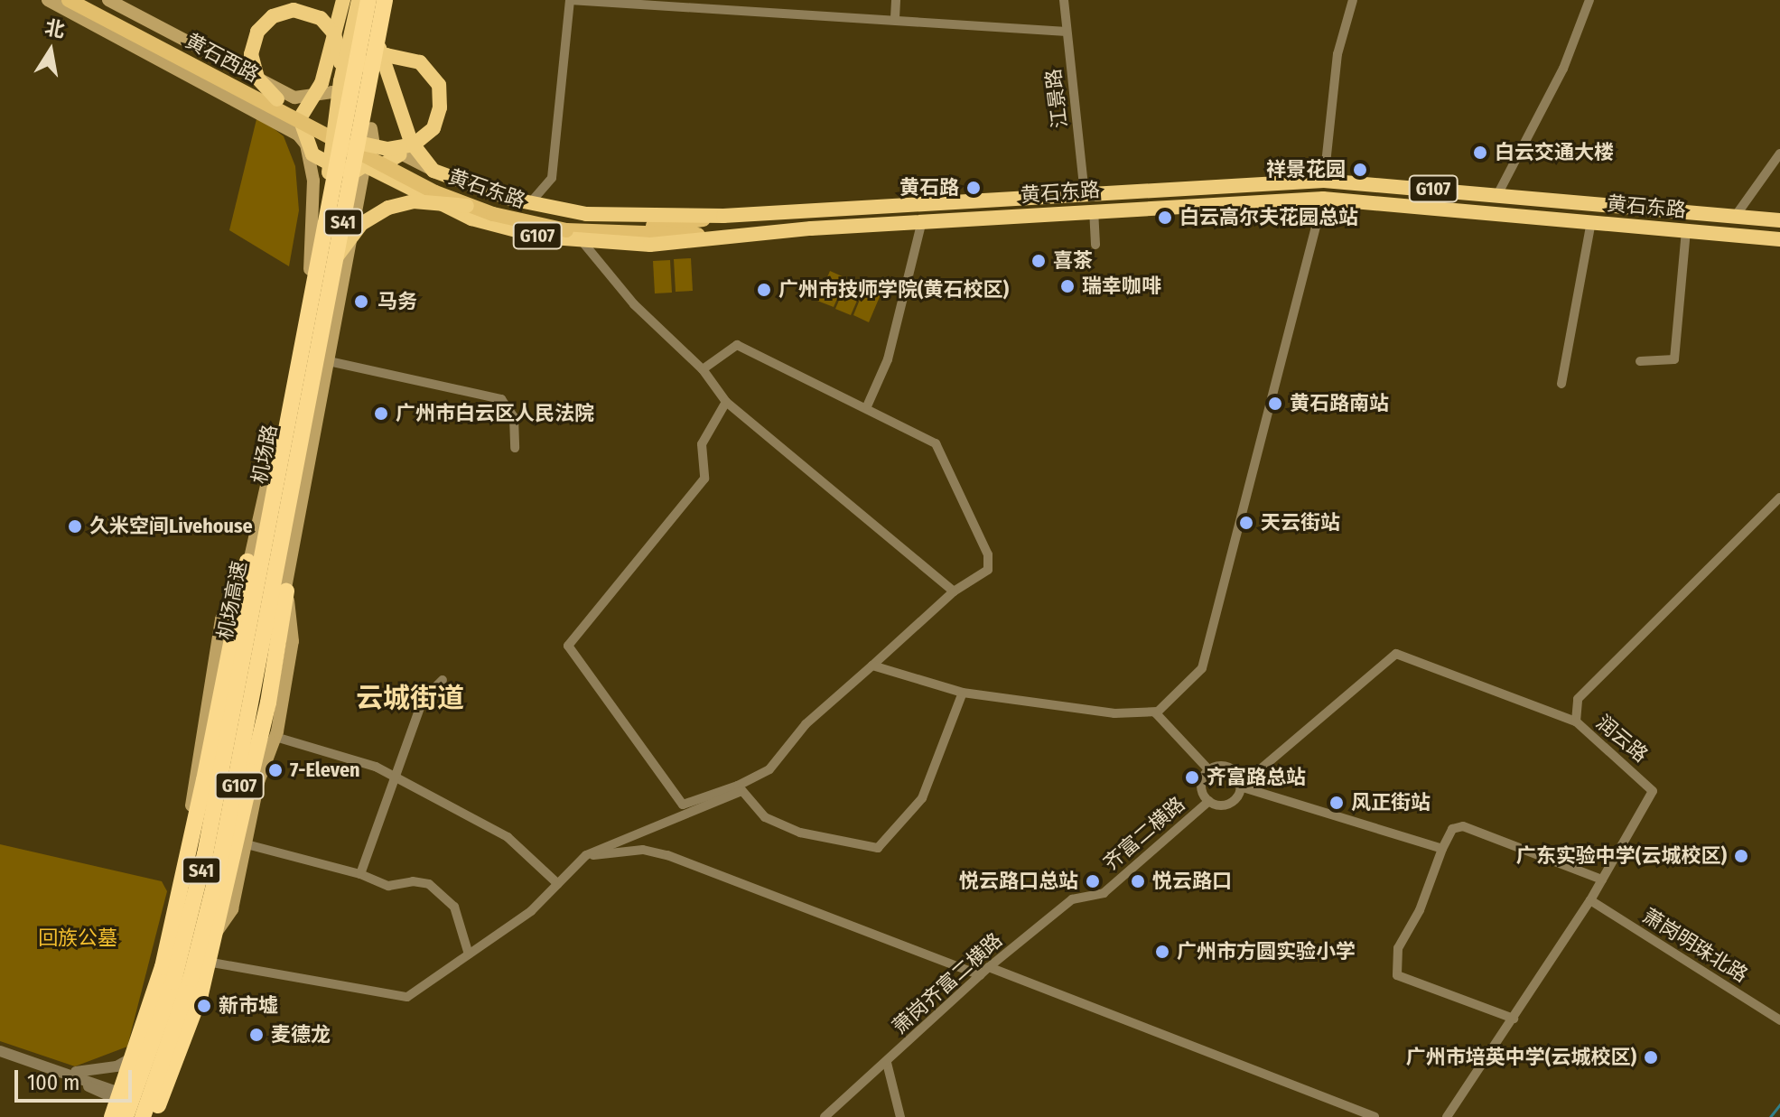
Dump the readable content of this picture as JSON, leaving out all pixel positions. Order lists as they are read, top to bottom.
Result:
{
  "streets": {
    "highway": [
      "黄石东路",
      "G107",
      "S41",
      "机场路",
      "机场高速"
    ],
    "main road": ["黄石西路"],
    "street": [
      "江景路",
      "润云路",
      "齐富二横路",
      "萧岗明珠北路",
      "萧岗齐富二横路"
    ]
  },
  "crossings": [
    ["黄石西路", "黄石东路"],
    ["黄石西路", "G107"],
    ["江景路", "黄石东路"],
    ["黄石东路", "G107"],
    ["机场路", "机场高速"],
    ["润云路", "萧岗明珠北路"],
    ["齐富二横路", "萧岗齐富二横路"]
  ],
  "districts": ["云城街道"],
  "parks": ["回族公墓"],
  "places": [
    "白云交通大楼",
    "祥景花园",
    "黄石路",
    "白云高尔夫花园总站",
    "喜茶",
    "瑞幸咖啡",
    "广州市技师学院(黄石校区)",
    "马务",
    "黄石路南站",
    "广州市白云区人民法院",
    "天云街站",
    "久米空间Livehouse",
    "7-Eleven",
    "齐富路总站",
    "风正街站",
    "广东实验中学(云城校区)",
    "悦云路口总站",
    "悦云路口",
    "广州市方圆实验小学",
    "新市墟",
    "麦德龙",
    "广州市培英中学(云城校区)"
  ],
  "scale_bar": "100 m",
  "north": "top"
}
